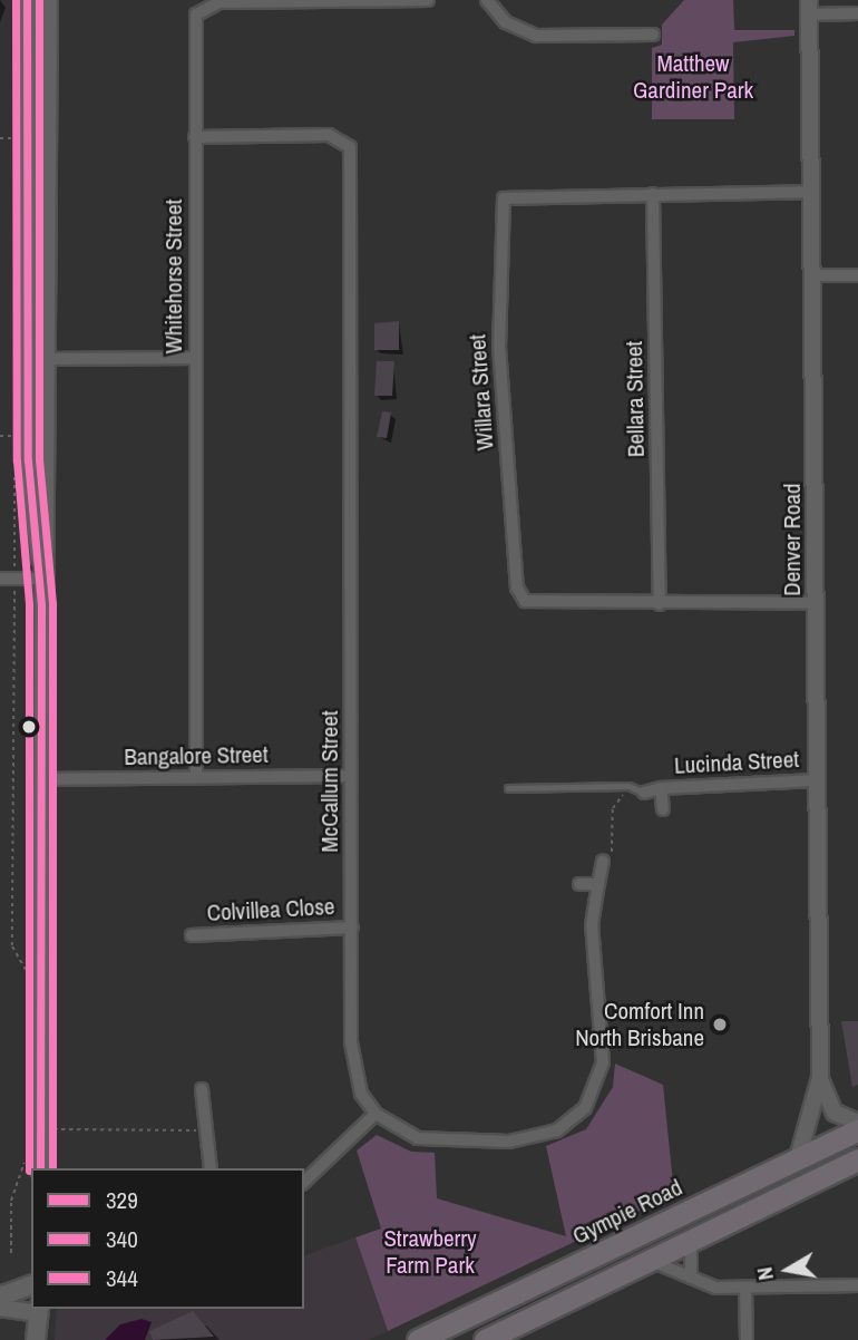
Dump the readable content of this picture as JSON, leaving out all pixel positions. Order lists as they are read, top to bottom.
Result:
{
  "streets": {
    "highway": ["Gympie Road"],
    "street": [
      "Whitehorse Street",
      "Willara Street",
      "Bellara Street",
      "Denver Road",
      "Bangalore Street",
      "Lucinda Street",
      "McCallum Street",
      "Colvillea Close"
    ]
  },
  "crossings": [
    ["Whitehorse Street", "Bangalore Street"],
    ["Whitehorse Street", "McCallum Street"],
    ["Willara Street", "Bellara Street"],
    ["Willara Street", "Denver Road"],
    ["Denver Road", "Lucinda Street"],
    ["Denver Road", "Gympie Road"],
    ["Bangalore Street", "McCallum Street"],
    ["McCallum Street", "Colvillea Close"]
  ],
  "parks": ["Matthew Gardiner Park", "Strawberry Farm Park"],
  "places": ["Comfort Inn North Brisbane"],
  "lines": ["transit line 329", "transit line 340", "transit line 344"],
  "legend": ["329", "340", "344"],
  "north": "left"
}
